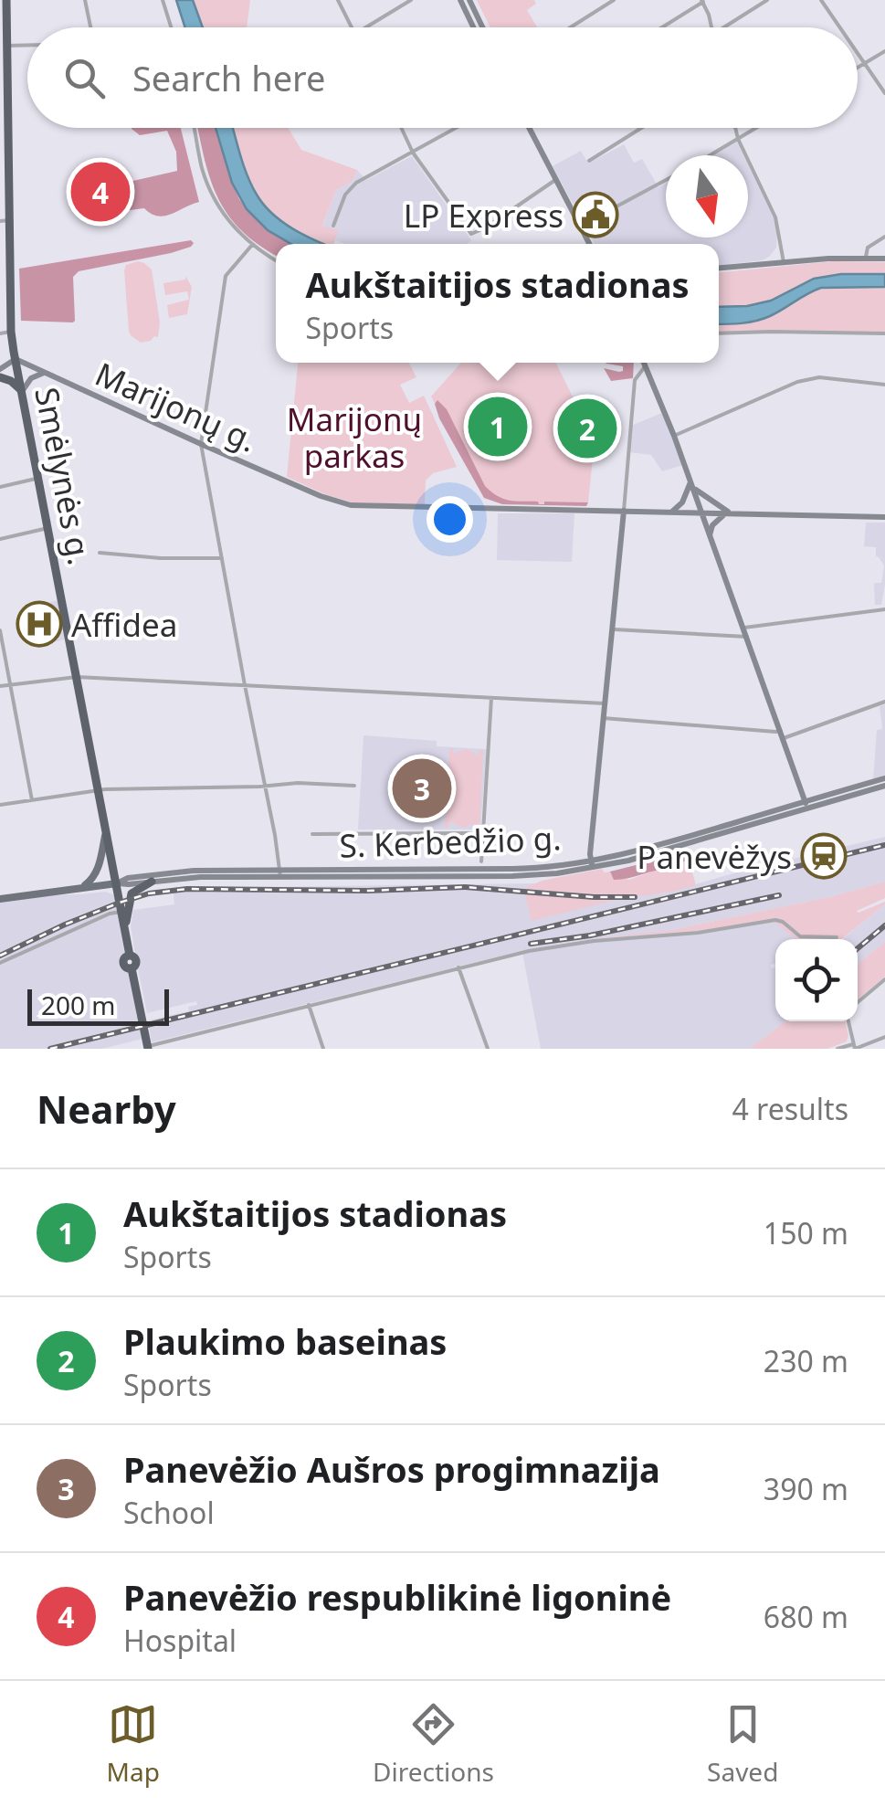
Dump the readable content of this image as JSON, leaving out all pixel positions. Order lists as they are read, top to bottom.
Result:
{
  "streets": {
    "highway": ["Smėlynės g."],
    "main road": ["Marijonų g.", "S. Kerbedžio g."]
  },
  "crossings": [
    ["Marijonų g.", "Smėlynės g."],
    ["Smėlynės g.", "S. Kerbedžio g."]
  ],
  "parks": ["Marijonų parkas"],
  "places": {
    "public building": ["LP Express"],
    "hospital": ["Affidea"],
    "station": ["Panevėžys"]
  },
  "scale_bar": "200 m",
  "north": "bottom",
  "page": {
    "search": "Search here",
    "pins": [
      "4",
      "1",
      "2",
      "3"
    ],
    "popup": ["Aukštaitijos stadionas", "Sports"],
    "scale": "200 m",
    "heading": ["Nearby", "4 results"],
    "list": [
      {
        "mark": "1",
        "name": "Aukštaitijos stadionas",
        "note": "Sports",
        "value": "150 m"
      },
      {
        "mark": "2",
        "name": "Plaukimo baseinas",
        "note": "Sports",
        "value": "230 m"
      },
      {
        "mark": "3",
        "name": "Panevėžio Aušros progimnazija",
        "note": "School",
        "value": "390 m"
      },
      {
        "mark": "4",
        "name": "Panevėžio respublikinė ligoninė",
        "note": "Hospital",
        "value": "680 m"
      }
    ],
    "nav": ["Map", "Directions", "Saved"]
  }
}
